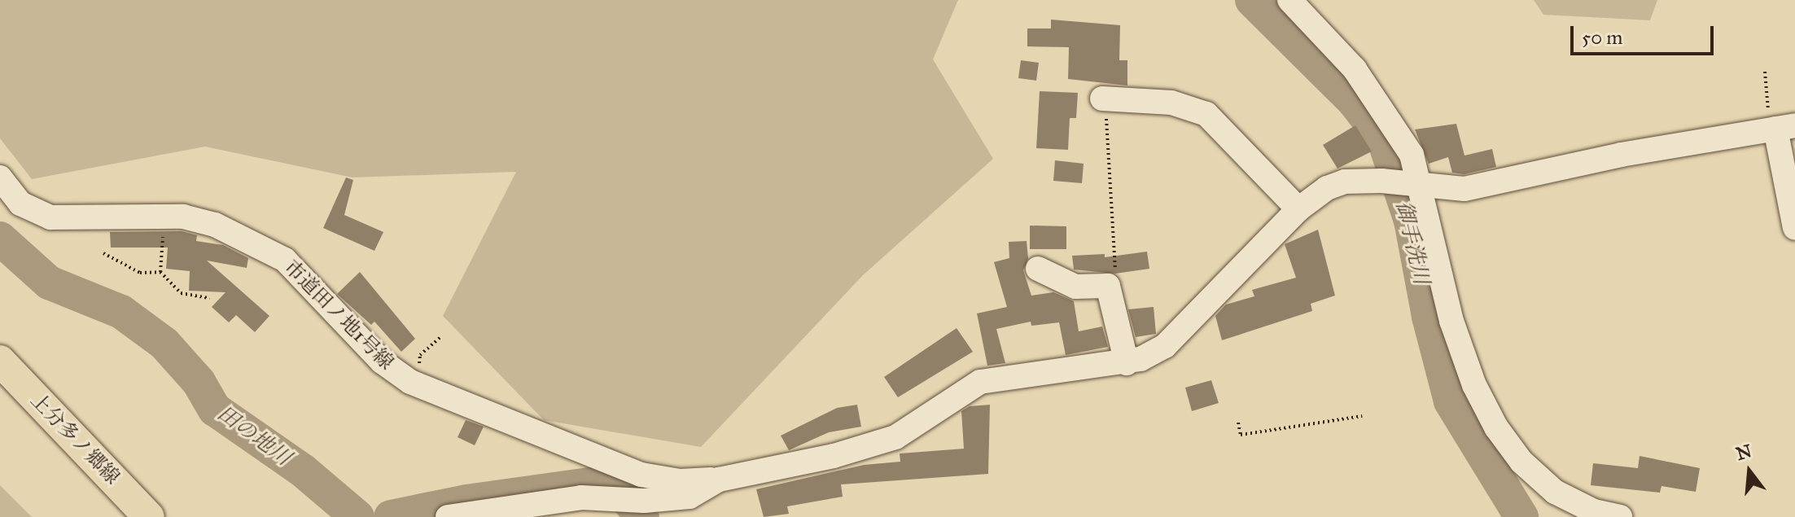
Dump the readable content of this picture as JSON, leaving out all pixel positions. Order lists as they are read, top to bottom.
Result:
{
  "streets": {
    "main road": ["上分多ノ郷線"],
    "street": ["市道田ノ地1号線"]
  },
  "water": ["御手洗川", "田の地川"],
  "scale_bar": "50 m",
  "north": "top"
}
